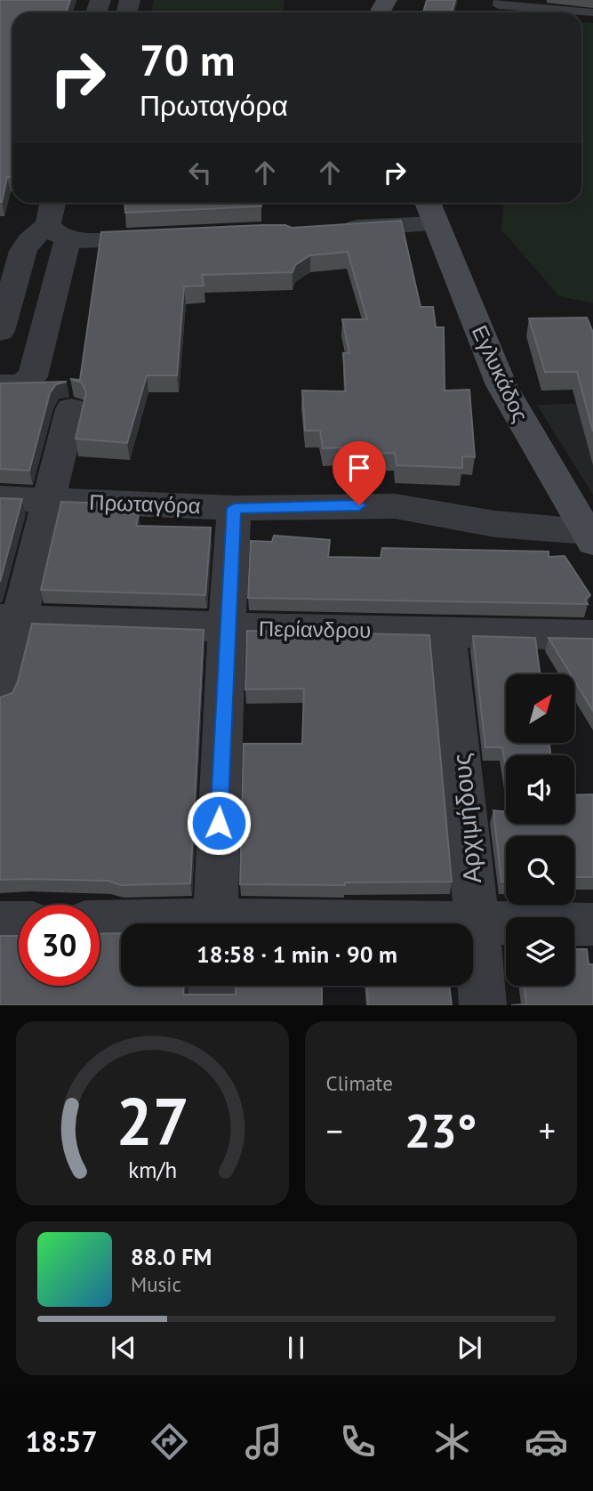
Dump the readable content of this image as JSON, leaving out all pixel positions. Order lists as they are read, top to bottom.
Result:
{
  "streets": {
    "main road": ["Εγλυκάδος"],
    "street": ["Πρωταγόρα", "Περίανδρου", "Αρχιμήδους"]
  },
  "crossings": [
    ["Εγλυκάδος", "Πρωταγόρα"],
    ["Περίανδρου", "Αρχιμήδους"]
  ],
  "north": "top right",
  "page": {
    "turn": ["70 m", "Πρωταγόρα"],
    "limit": "30",
    "trip": "18:58 · 1 min · 90 m",
    "tile": "Climate",
    "heat": ["−", "23°", "+"],
    "song": ["88.0 FM", "Music"],
    "tabs": "18:57",
    "gauge": ["27", "km/h"]
  }
}
